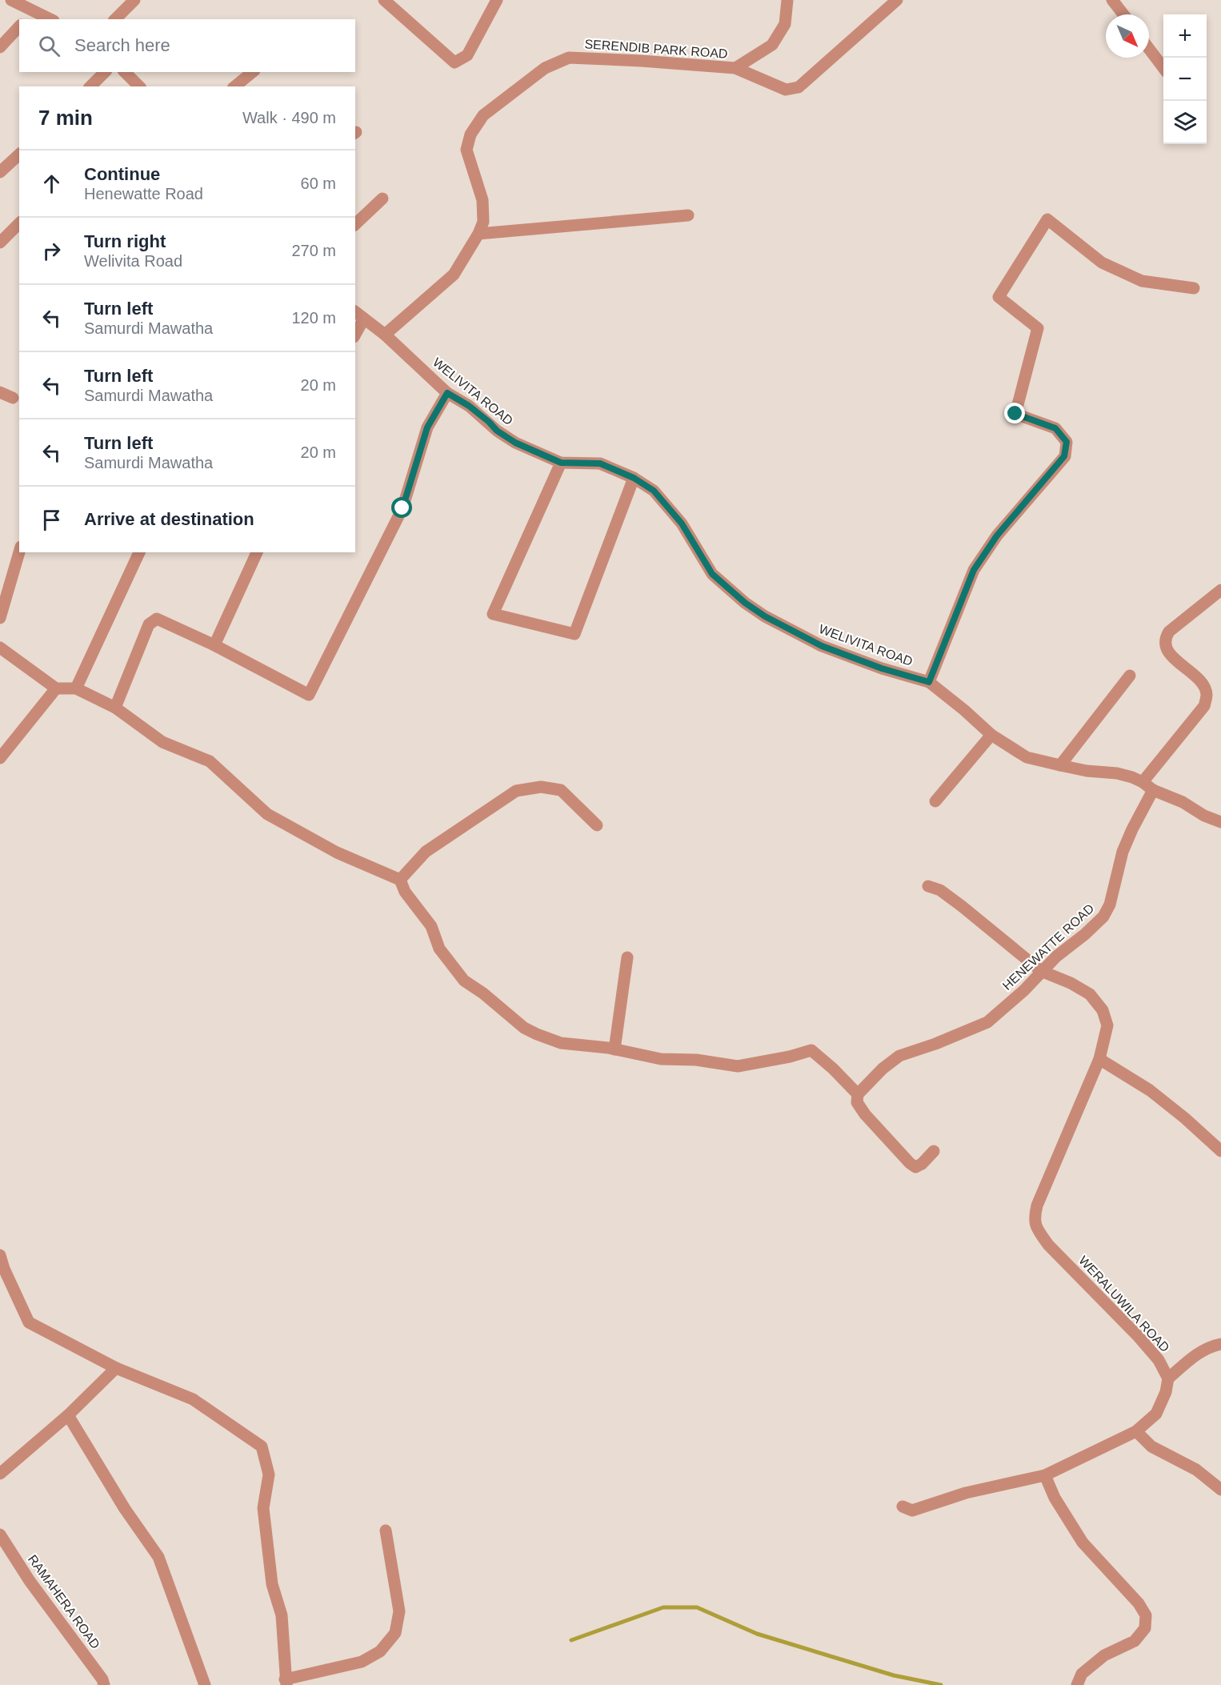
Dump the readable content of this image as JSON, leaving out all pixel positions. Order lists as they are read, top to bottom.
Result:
{
  "streets": {
    "street": [
      "SERENDIB PARK ROAD",
      "WELIVITA ROAD",
      "HENEWATTE ROAD",
      "WERALUWILA ROAD",
      "RAMAHERA ROAD"
    ]
  },
  "crossings": [
    ["SERENDIB PARK ROAD", "WELIVITA ROAD"],
    ["WELIVITA ROAD", "HENEWATTE ROAD"]
  ],
  "north": "bottom right",
  "page": {
    "map_buttons": ["+", "−"],
    "search": "Search here",
    "heading": ["7 min", "Walk · 490 m"],
    "list": [
      ["Continue", "Henewatte Road", "60 m"],
      ["Turn right", "Welivita Road", "270 m"],
      ["Turn left", "Samurdi Mawatha", "120 m"],
      ["Turn left", "Samurdi Mawatha", "20 m"],
      ["Turn left", "Samurdi Mawatha", "20 m"],
      "Arrive at destination"
    ]
  }
}
